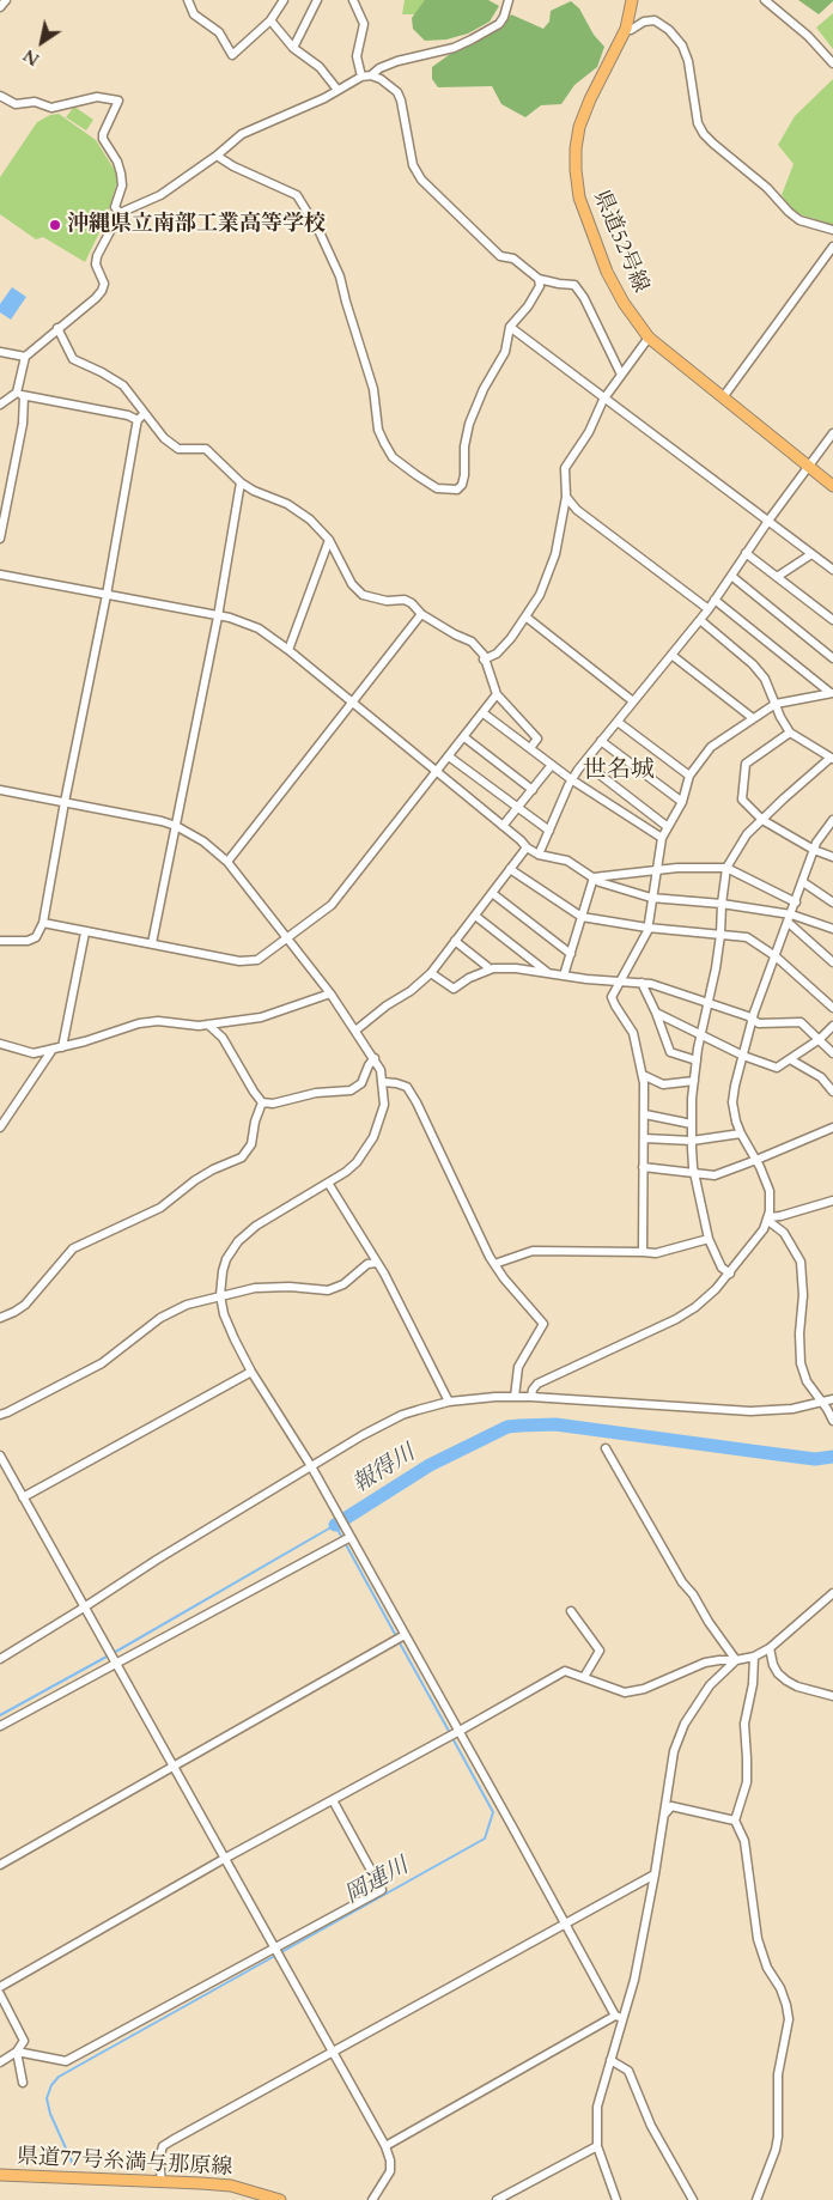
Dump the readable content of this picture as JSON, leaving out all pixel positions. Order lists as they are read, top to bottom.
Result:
{
  "streets": {
    "main road": ["県道52号線", "県道77号糸満与那原線"]
  },
  "districts": ["世名城"],
  "water": ["報得川", "岡連川"],
  "places": ["沖縄県立南部工業高等学校"],
  "north": "bottom left"
}
